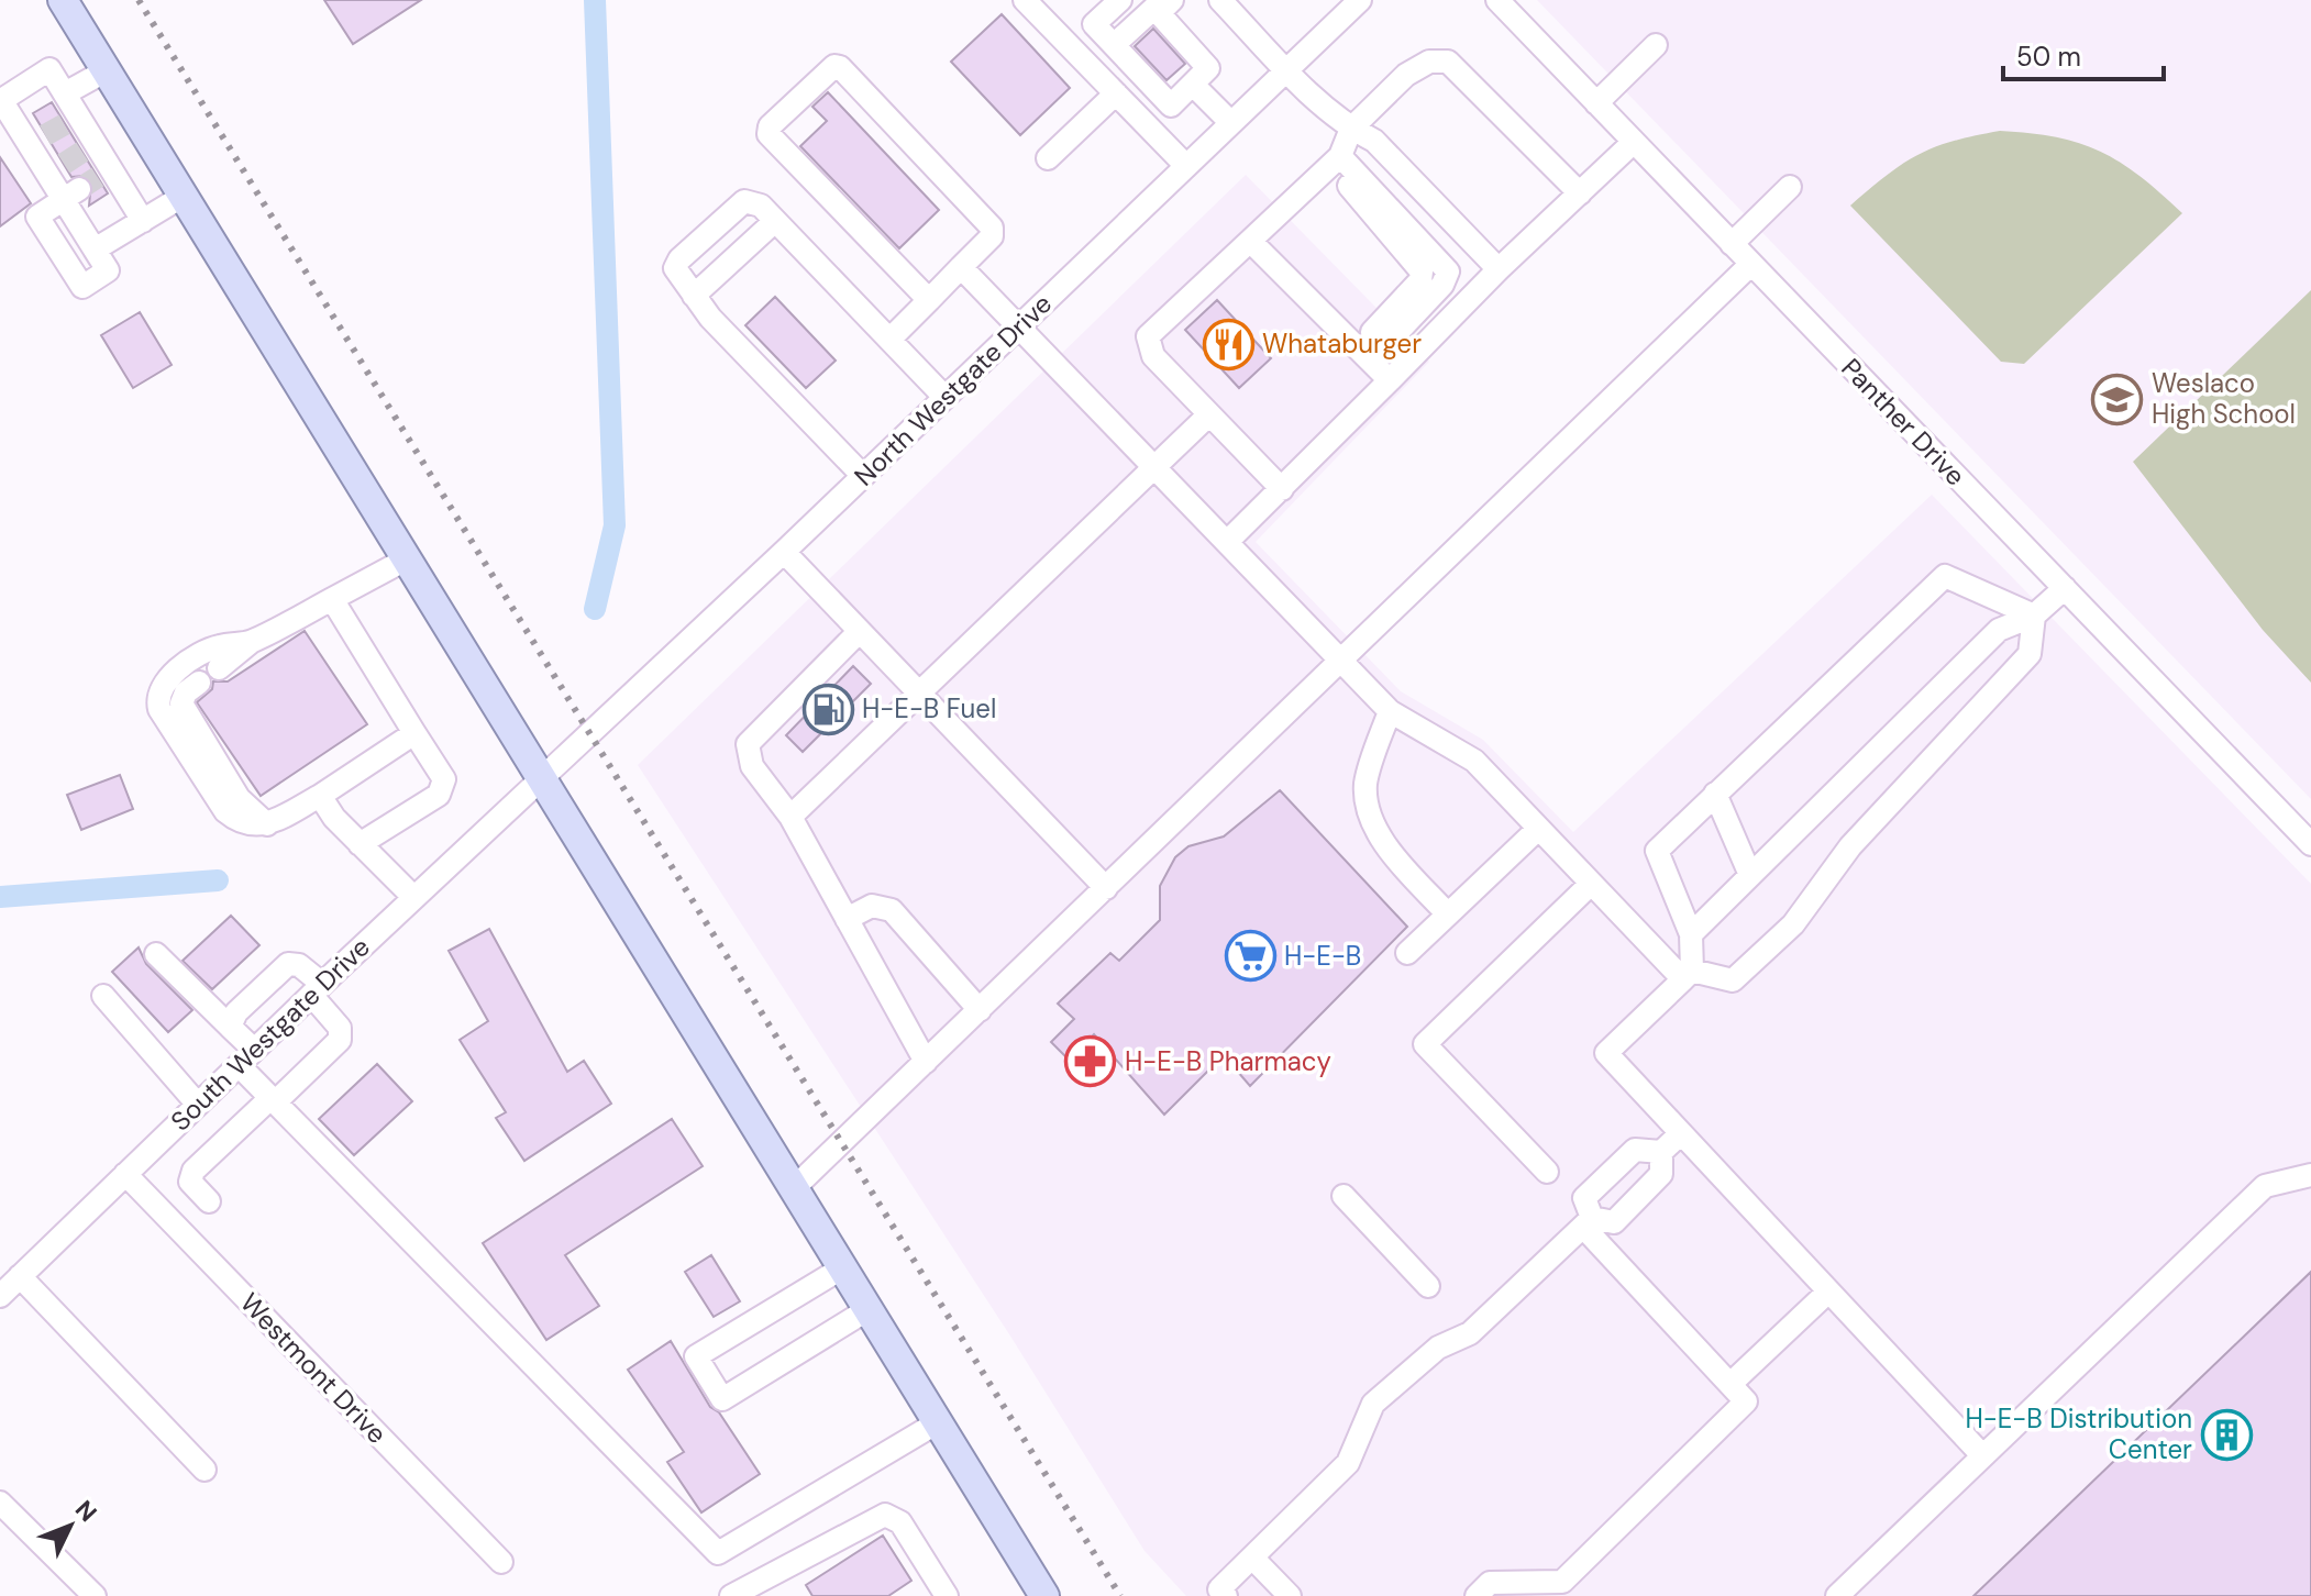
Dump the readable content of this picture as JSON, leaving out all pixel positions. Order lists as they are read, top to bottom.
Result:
{
  "streets": {
    "street": [
      "North Westgate Drive",
      "Panther Drive",
      "South Westgate Drive",
      "Westmont Drive"
    ]
  },
  "crossings": [
    ["North Westgate Drive", "South Westgate Drive"],
    ["South Westgate Drive", "Westmont Drive"]
  ],
  "places": {
    "restaurant": ["Whataburger"],
    "school or university": ["Weslaco High School"],
    "fuel station": ["H-E-B Fuel"],
    "supermarket": ["H-E-B"],
    "pharmacy": ["H-E-B Pharmacy"],
    "building": ["H-E-B Distribution Center"]
  },
  "scale_bar": "50 m",
  "north": "top right"
}
